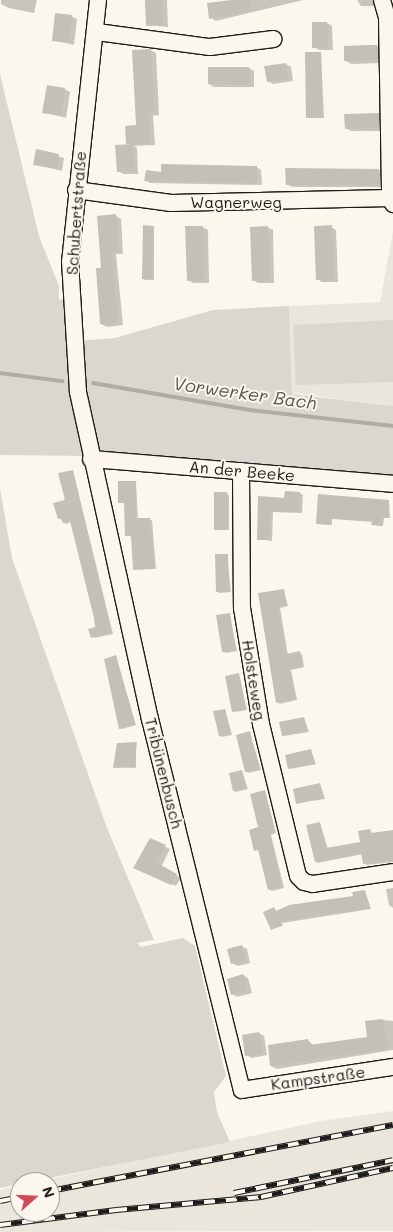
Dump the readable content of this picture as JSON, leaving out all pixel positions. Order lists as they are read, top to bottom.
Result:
{
  "streets": {
    "street": [
      "Wagnerweg",
      "Schubertstraße",
      "An der Beeke",
      "Holsteweg",
      "Tribünenbusch",
      "Kampstraße"
    ]
  },
  "crossings": [
    ["Wagnerweg", "Schubertstraße"],
    ["Schubertstraße", "An der Beeke"],
    ["Schubertstraße", "Tribünenbusch"],
    ["An der Beeke", "Holsteweg"],
    ["An der Beeke", "Tribünenbusch"],
    ["Tribünenbusch", "Kampstraße"]
  ],
  "water": ["Vorwerker Bach"],
  "north": "right"
}
